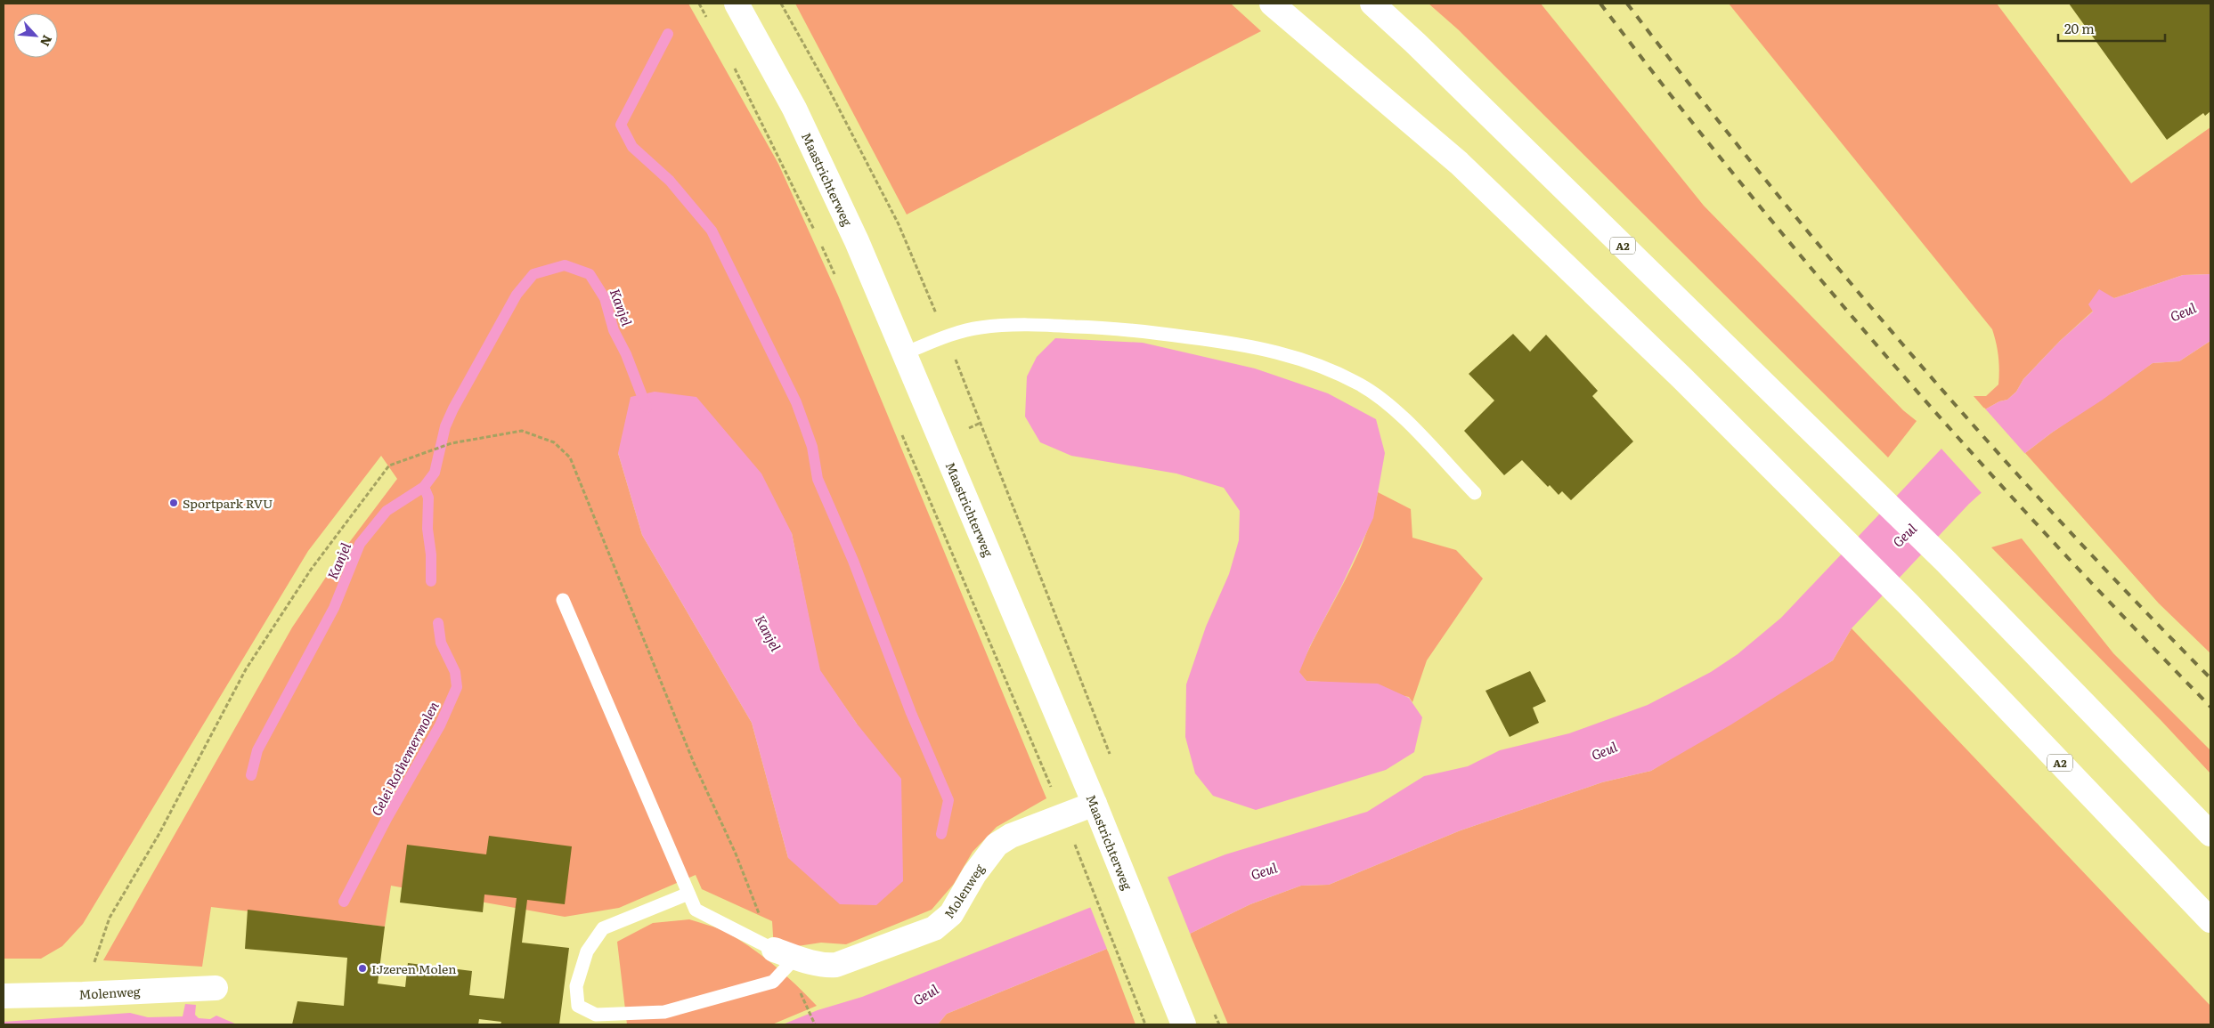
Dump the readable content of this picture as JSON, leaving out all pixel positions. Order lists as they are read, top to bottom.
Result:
{
  "streets": {
    "main road": ["Maastrichterweg", "A2", "Molenweg"]
  },
  "crossings": [
    ["Maastrichterweg", "Molenweg"]
  ],
  "water": ["Kanjel", "Geul", "Gelei Rothemermolen"],
  "places": ["Sportpark RVU", "IJzeren Molen"],
  "scale_bar": "20 m",
  "north": "bottom right"
}
